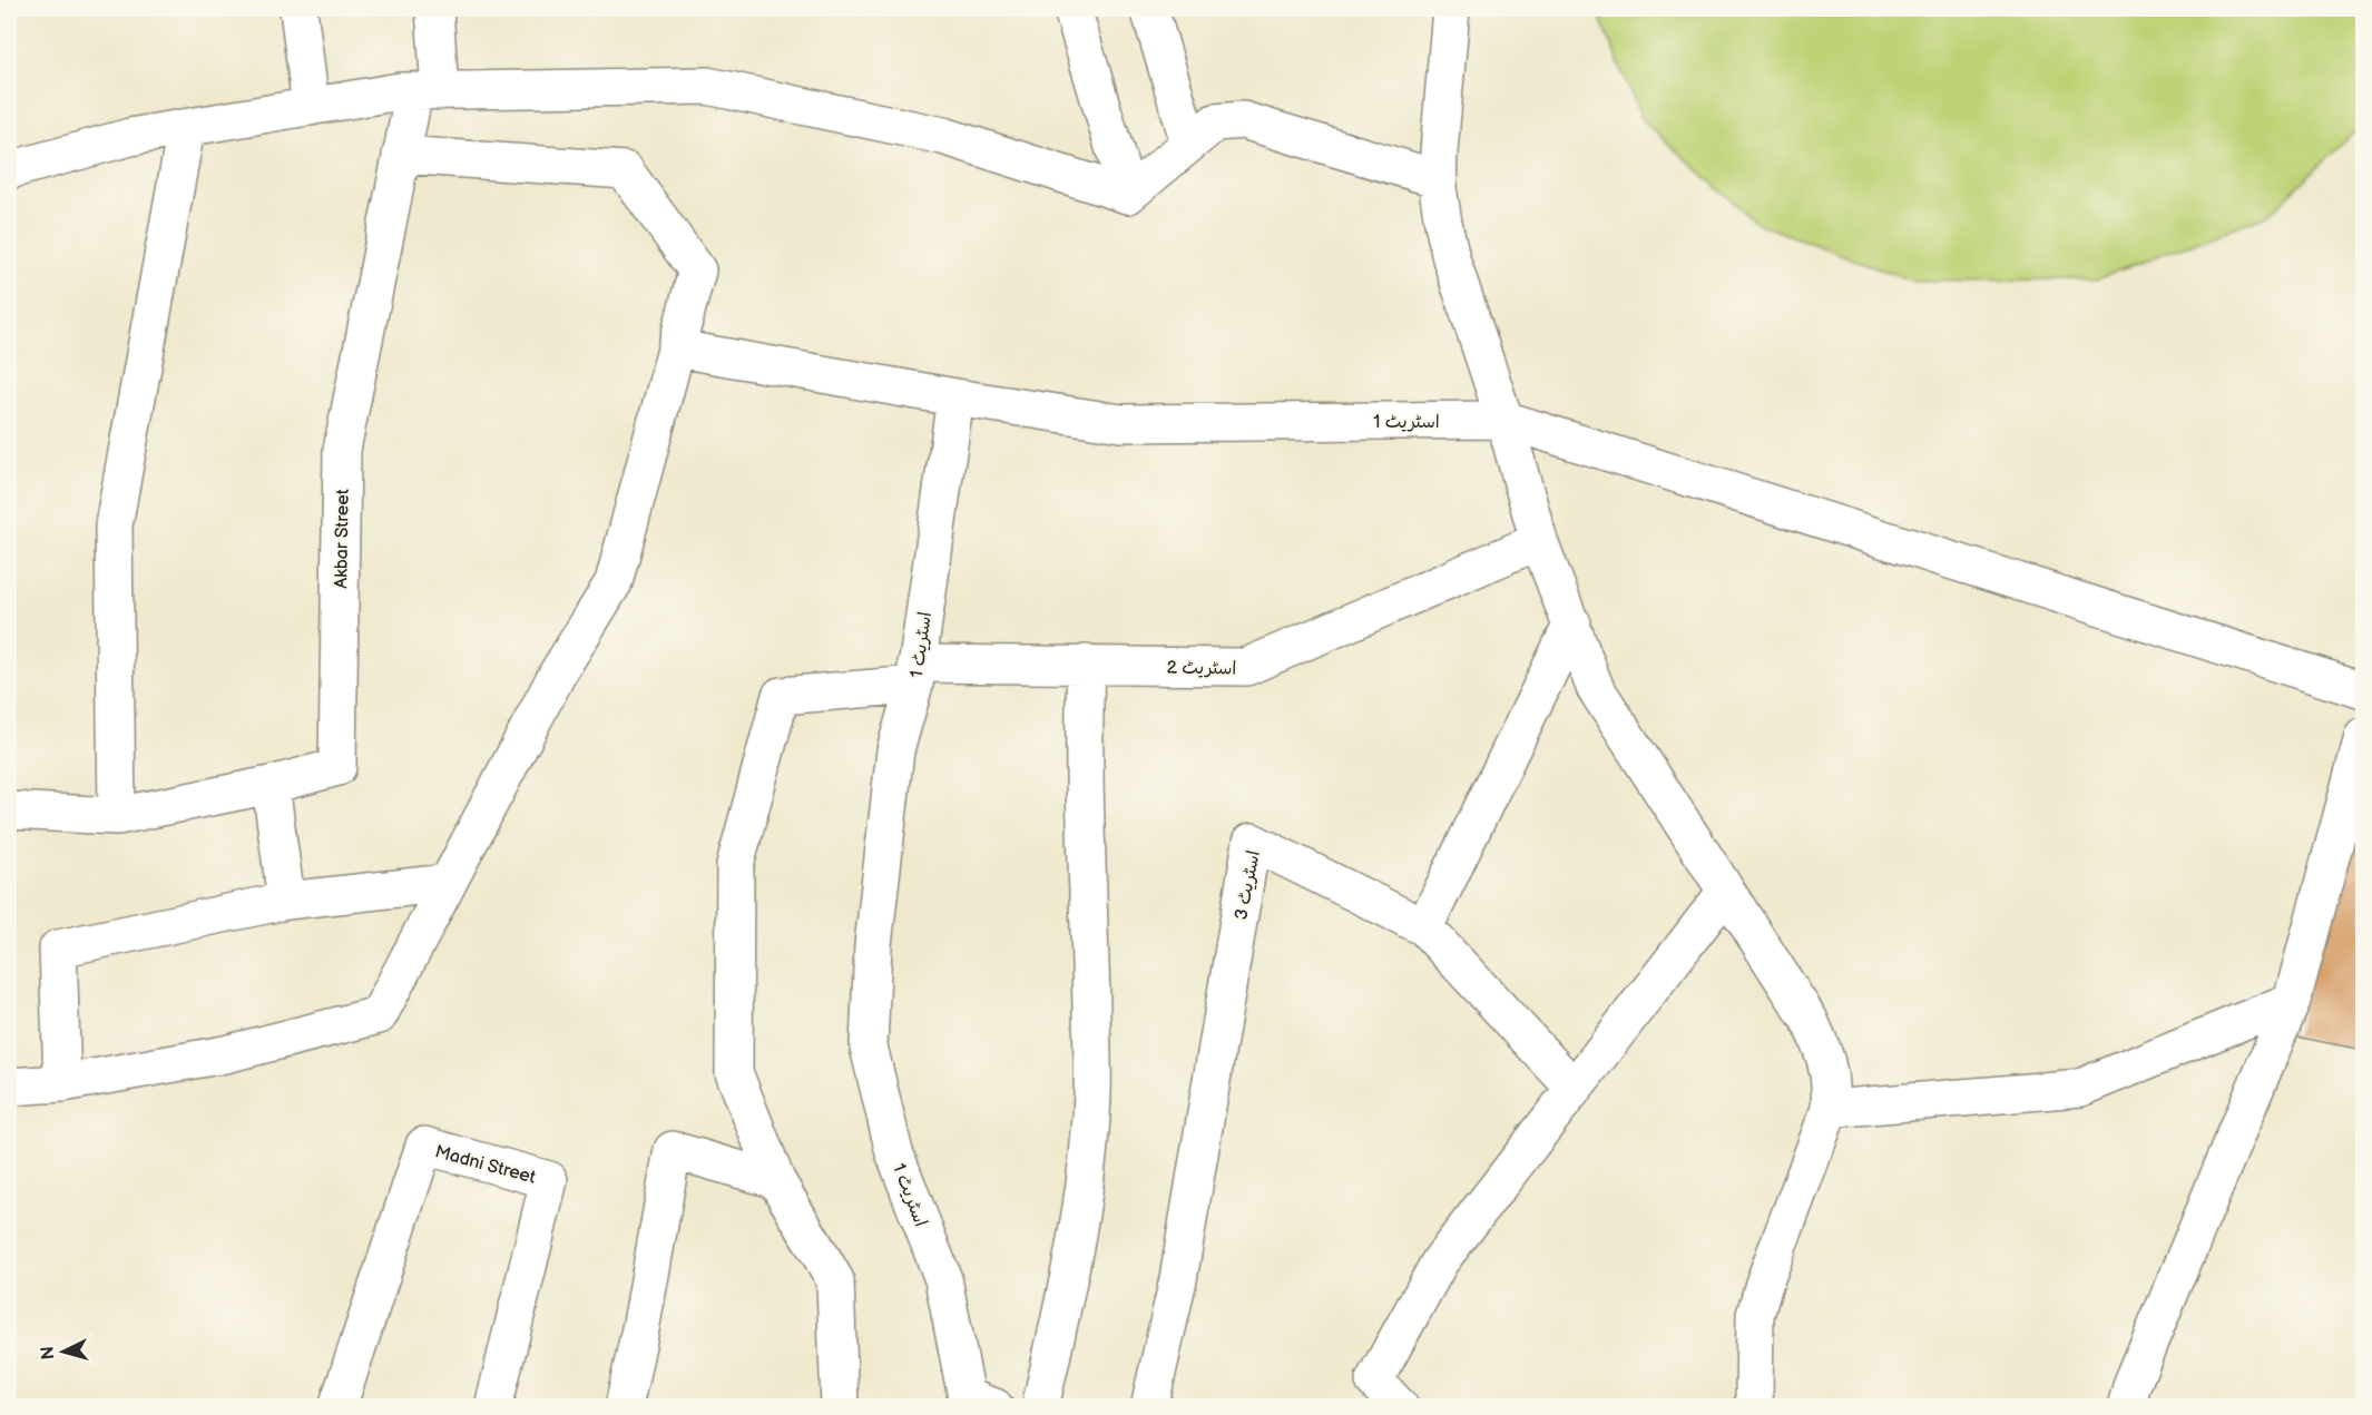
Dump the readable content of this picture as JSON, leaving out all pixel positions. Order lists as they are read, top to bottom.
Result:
{
  "streets": {
    "street": [
      "اسٹریٹ 1",
      "Akbar Street",
      "اسٹریٹ 2",
      "اسٹریٹ 3",
      "Madni Street"
    ]
  },
  "crossings": [
    ["اسٹریٹ 1", "اسٹریٹ 2"]
  ],
  "north": "left"
}
